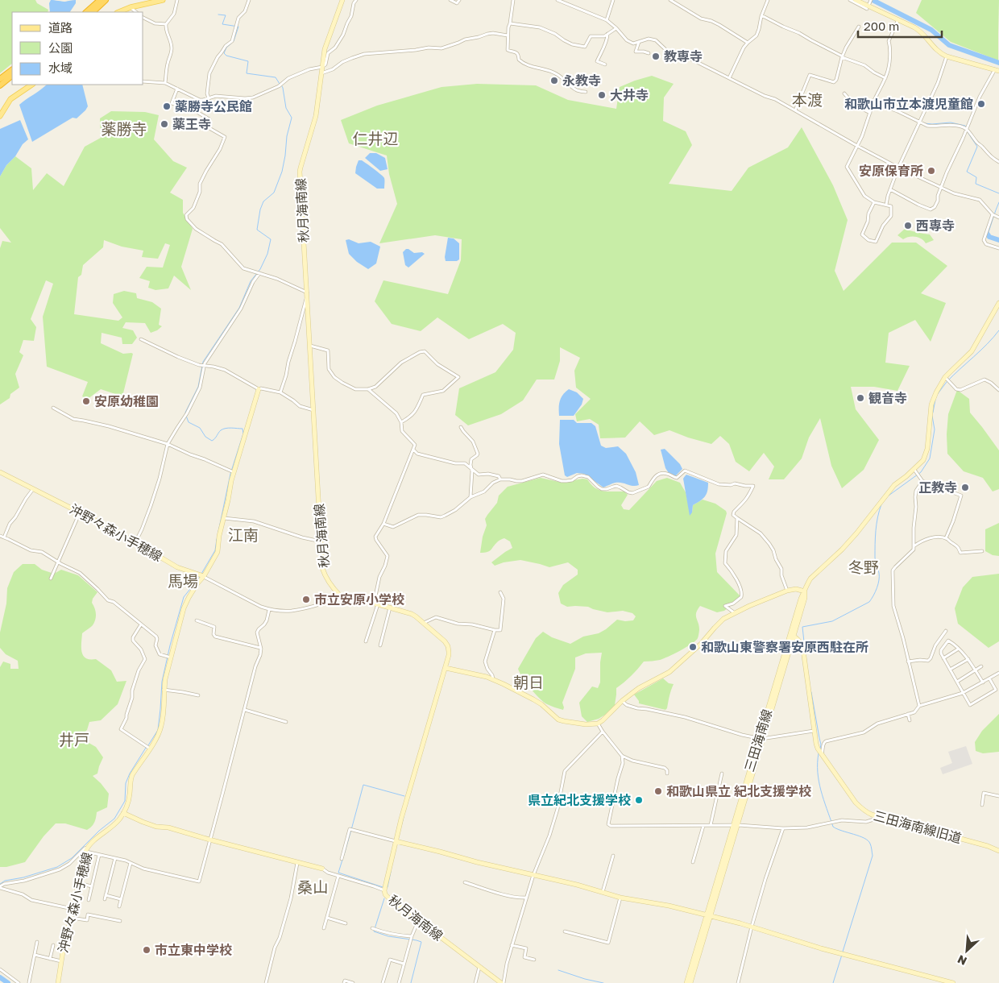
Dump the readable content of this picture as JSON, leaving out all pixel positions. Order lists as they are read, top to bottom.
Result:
{
  "streets": {
    "main road": [
      "秋月海南線",
      "沖野々森小手穂線",
      "三田海南線",
      "三田海南線旧道"
    ]
  },
  "crossings": [
    ["三田海南線", "三田海南線旧道"]
  ],
  "districts": [
    "本渡",
    "薬勝寺",
    "仁井辺",
    "江南",
    "冬野",
    "馬場",
    "朝日",
    "井戸",
    "桑山"
  ],
  "places": [
    "教専寺",
    "永教寺",
    "大井寺",
    "和歌山市立本渡児童館",
    "薬勝寺公民館",
    "薬王寺",
    "安原保育所",
    "西専寺",
    "観音寺",
    "安原幼稚園",
    "正教寺",
    "市立安原小学校",
    "和歌山東警察署安原西駐在所",
    "和歌山県立 紀北支援学校",
    "県立紀北支援学校",
    "市立東中学校"
  ],
  "legend": ["道路", "公園", "水域"],
  "scale_bar": "200 m",
  "north": "bottom left"
}
